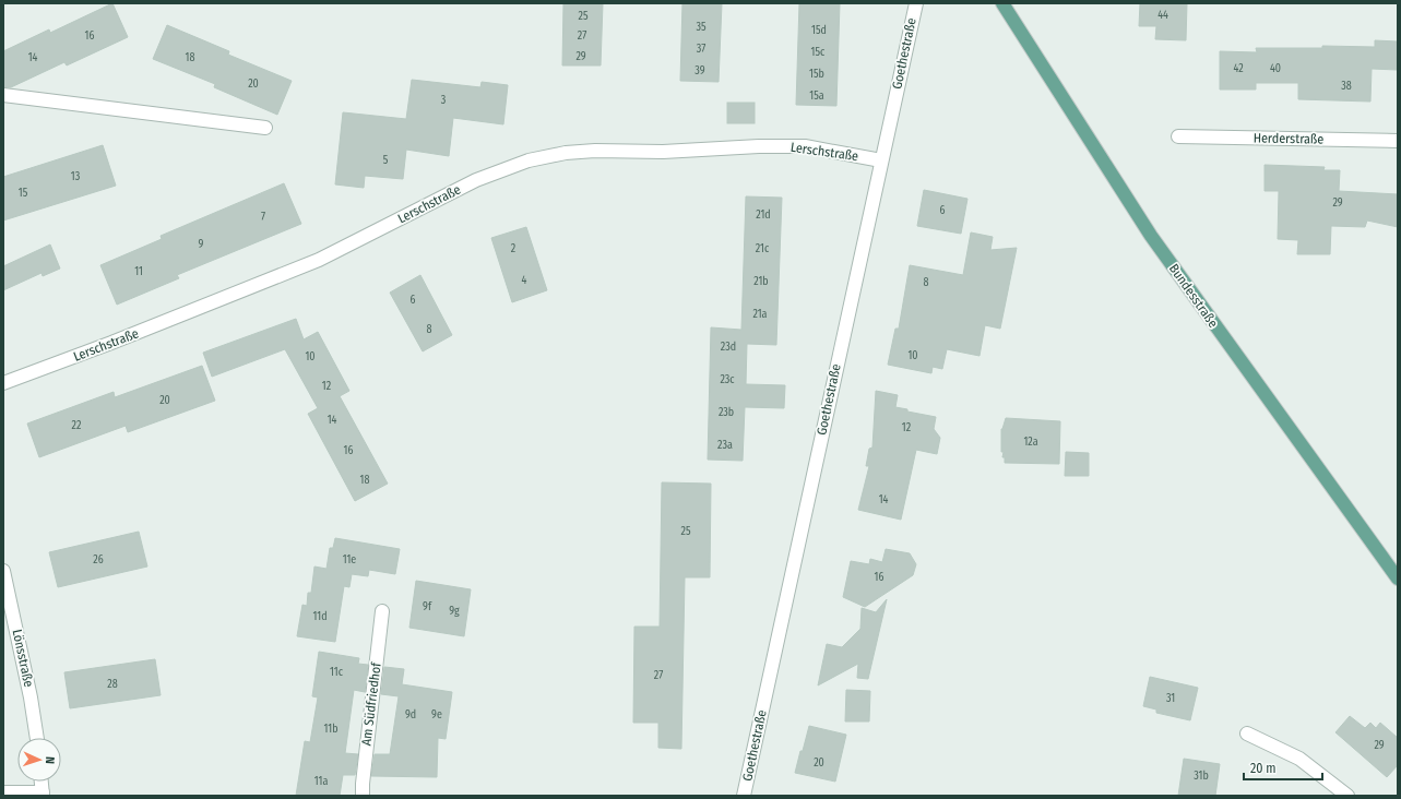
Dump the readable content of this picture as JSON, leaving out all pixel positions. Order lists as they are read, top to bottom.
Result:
{
  "streets": {
    "main road": ["Bundesstraße"],
    "street": [
      "Goethestraße",
      "Herderstraße",
      "Lerschstraße",
      "Lönsstraße",
      "Am Südfriedhof"
    ]
  },
  "crossings": [
    ["Goethestraße", "Lerschstraße"]
  ],
  "house_numbers": [
    "44",
    "25",
    "35",
    "15d",
    "16",
    "27",
    "37",
    "15c",
    "29",
    "14",
    "18",
    "42",
    "40",
    "39",
    "15b",
    "20",
    "38",
    "15a",
    "3",
    "5",
    "13",
    "15",
    "29",
    "6",
    "21d",
    "7",
    "9",
    "2",
    "21c",
    "11",
    "4",
    "21b",
    "8",
    "6",
    "21a",
    "8",
    "23d",
    "10",
    "10",
    "23c",
    "12",
    "20",
    "23b",
    "14",
    "22",
    "12",
    "12a",
    "23a",
    "16",
    "18",
    "14",
    "25",
    "26",
    "11e",
    "16",
    "9f",
    "9g",
    "11d",
    "11c",
    "27",
    "28",
    "31",
    "9d",
    "9e",
    "11b",
    "29",
    "20",
    "31b",
    "11a"
  ],
  "scale_bar": "20 m",
  "north": "right"
}
